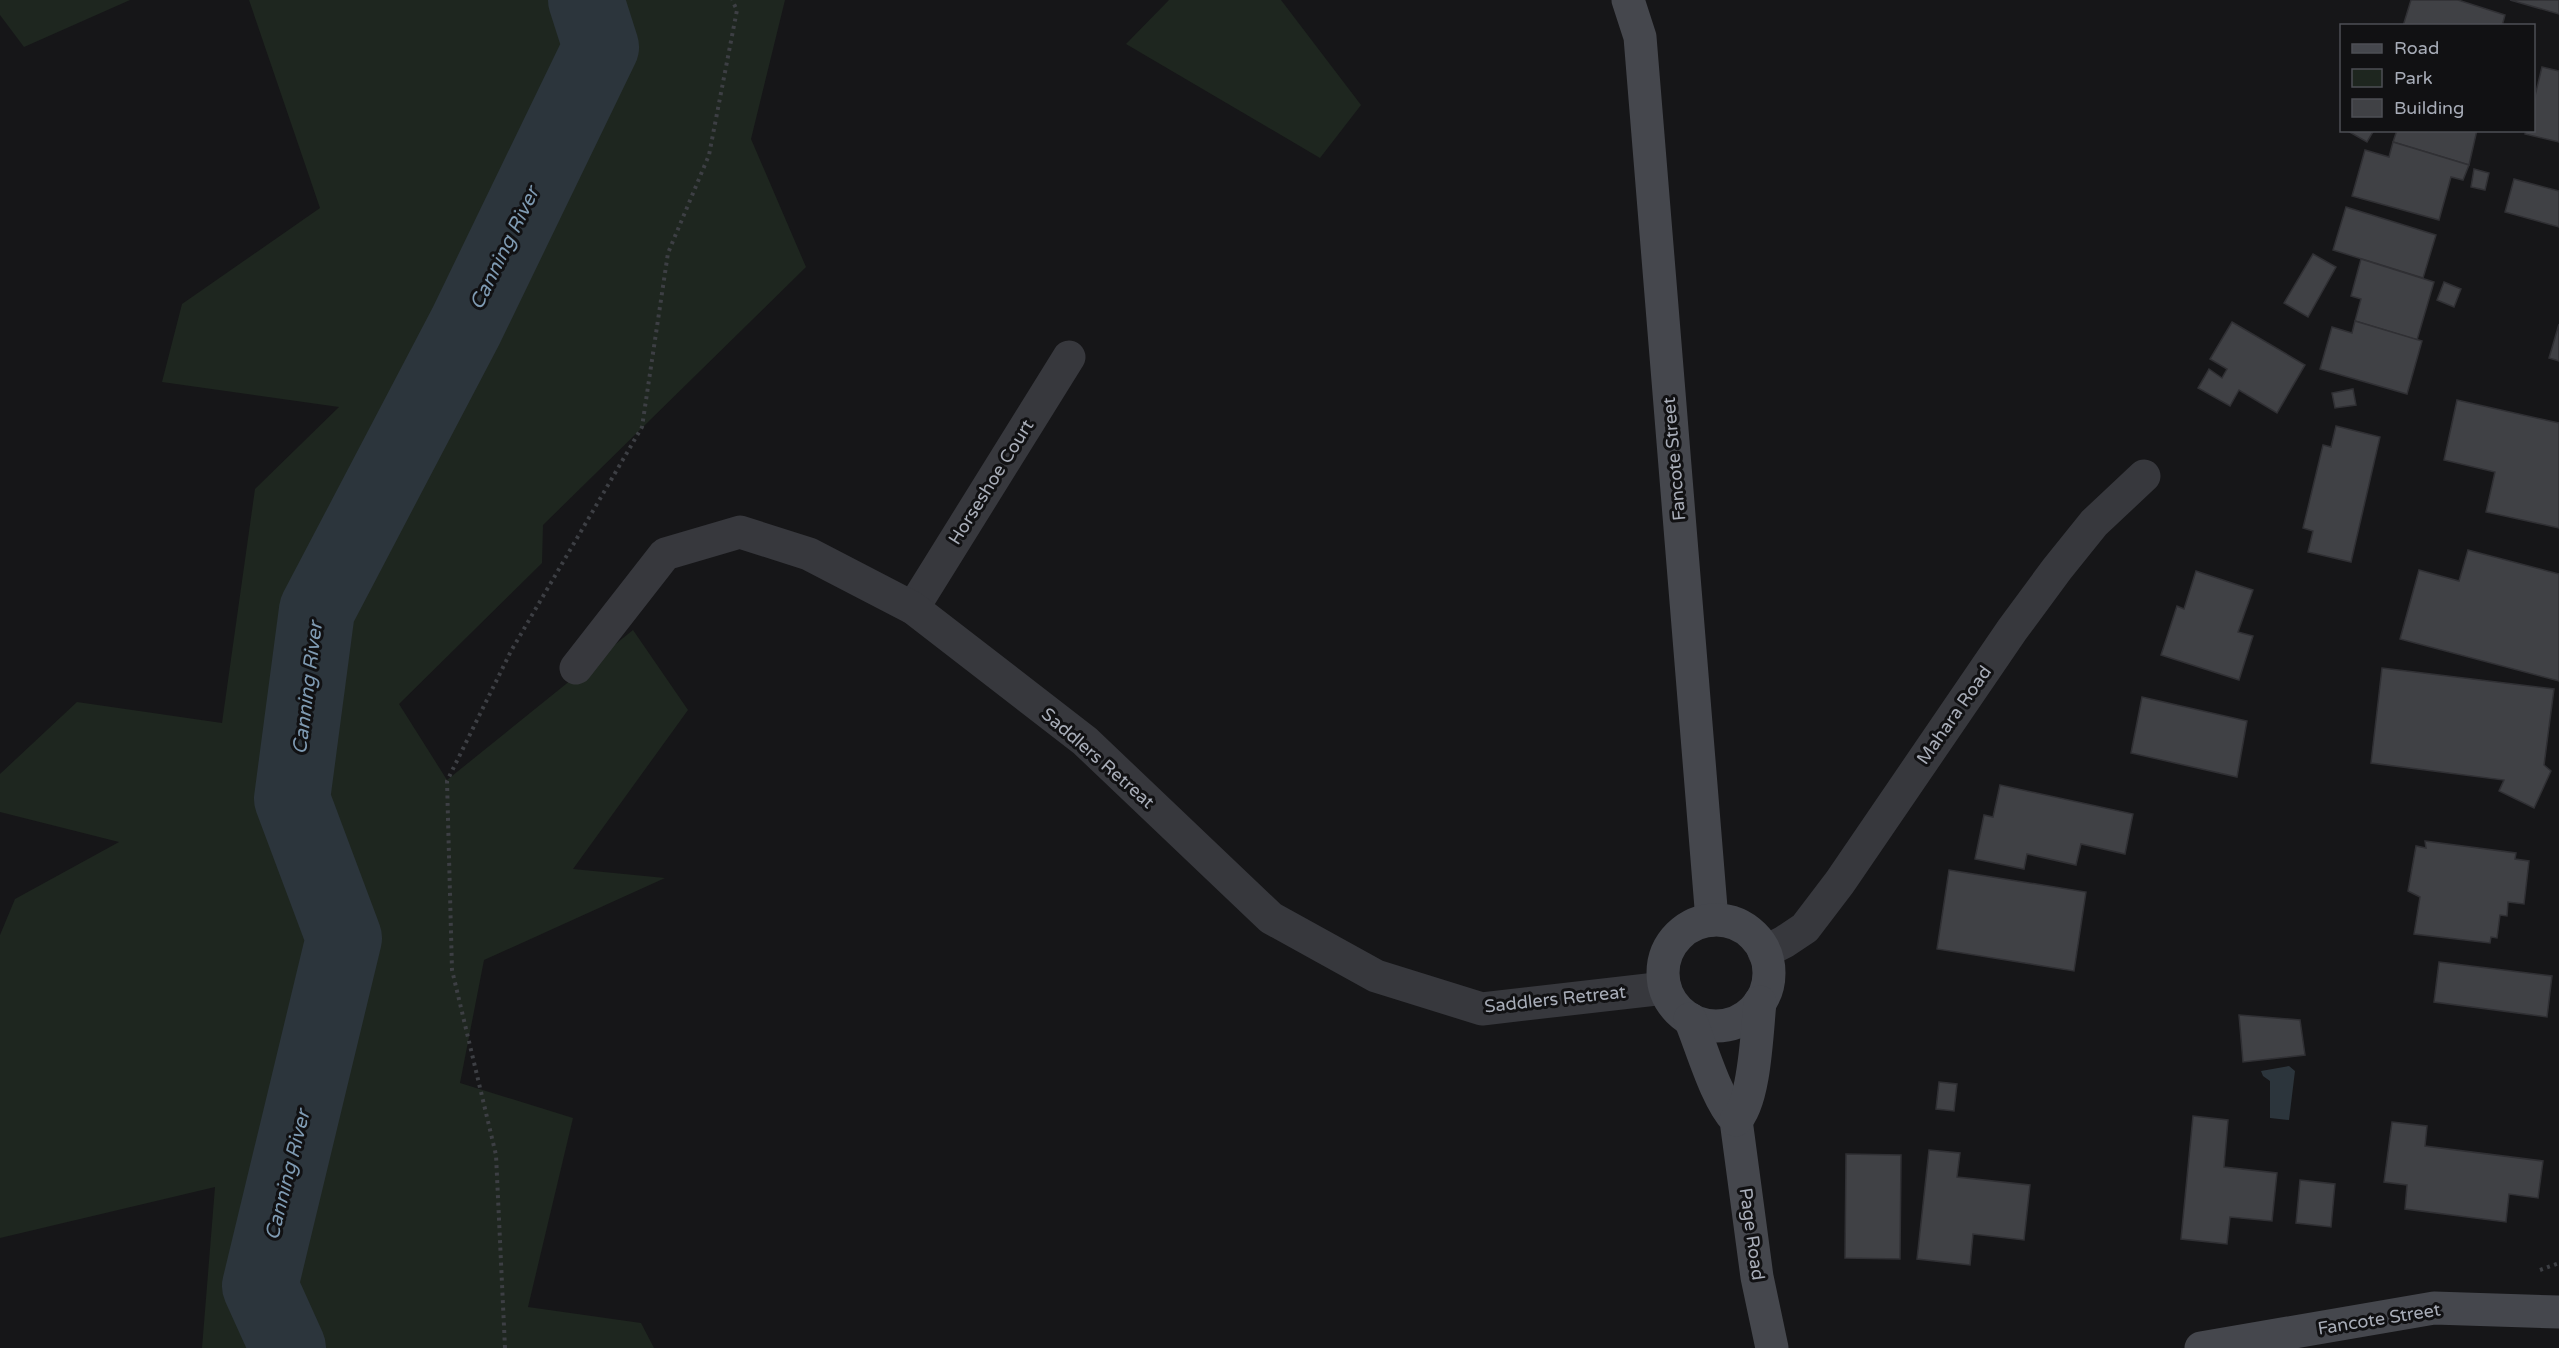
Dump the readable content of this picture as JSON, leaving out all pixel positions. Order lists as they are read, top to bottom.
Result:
{
  "streets": {
    "main road": ["Fancote Street", "Page Road"],
    "street": ["Horseshoe Court", "Mahara Road", "Saddlers Retreat"]
  },
  "crossings": [
    ["Fancote Street", "Mahara Road"],
    ["Fancote Street", "Saddlers Retreat"],
    ["Fancote Street", "Page Road"],
    ["Horseshoe Court", "Saddlers Retreat"],
    ["Mahara Road", "Saddlers Retreat"],
    ["Mahara Road", "Page Road"],
    ["Saddlers Retreat", "Page Road"]
  ],
  "water": ["Canning River"],
  "legend": ["Road", "Park", "Building"]
}
